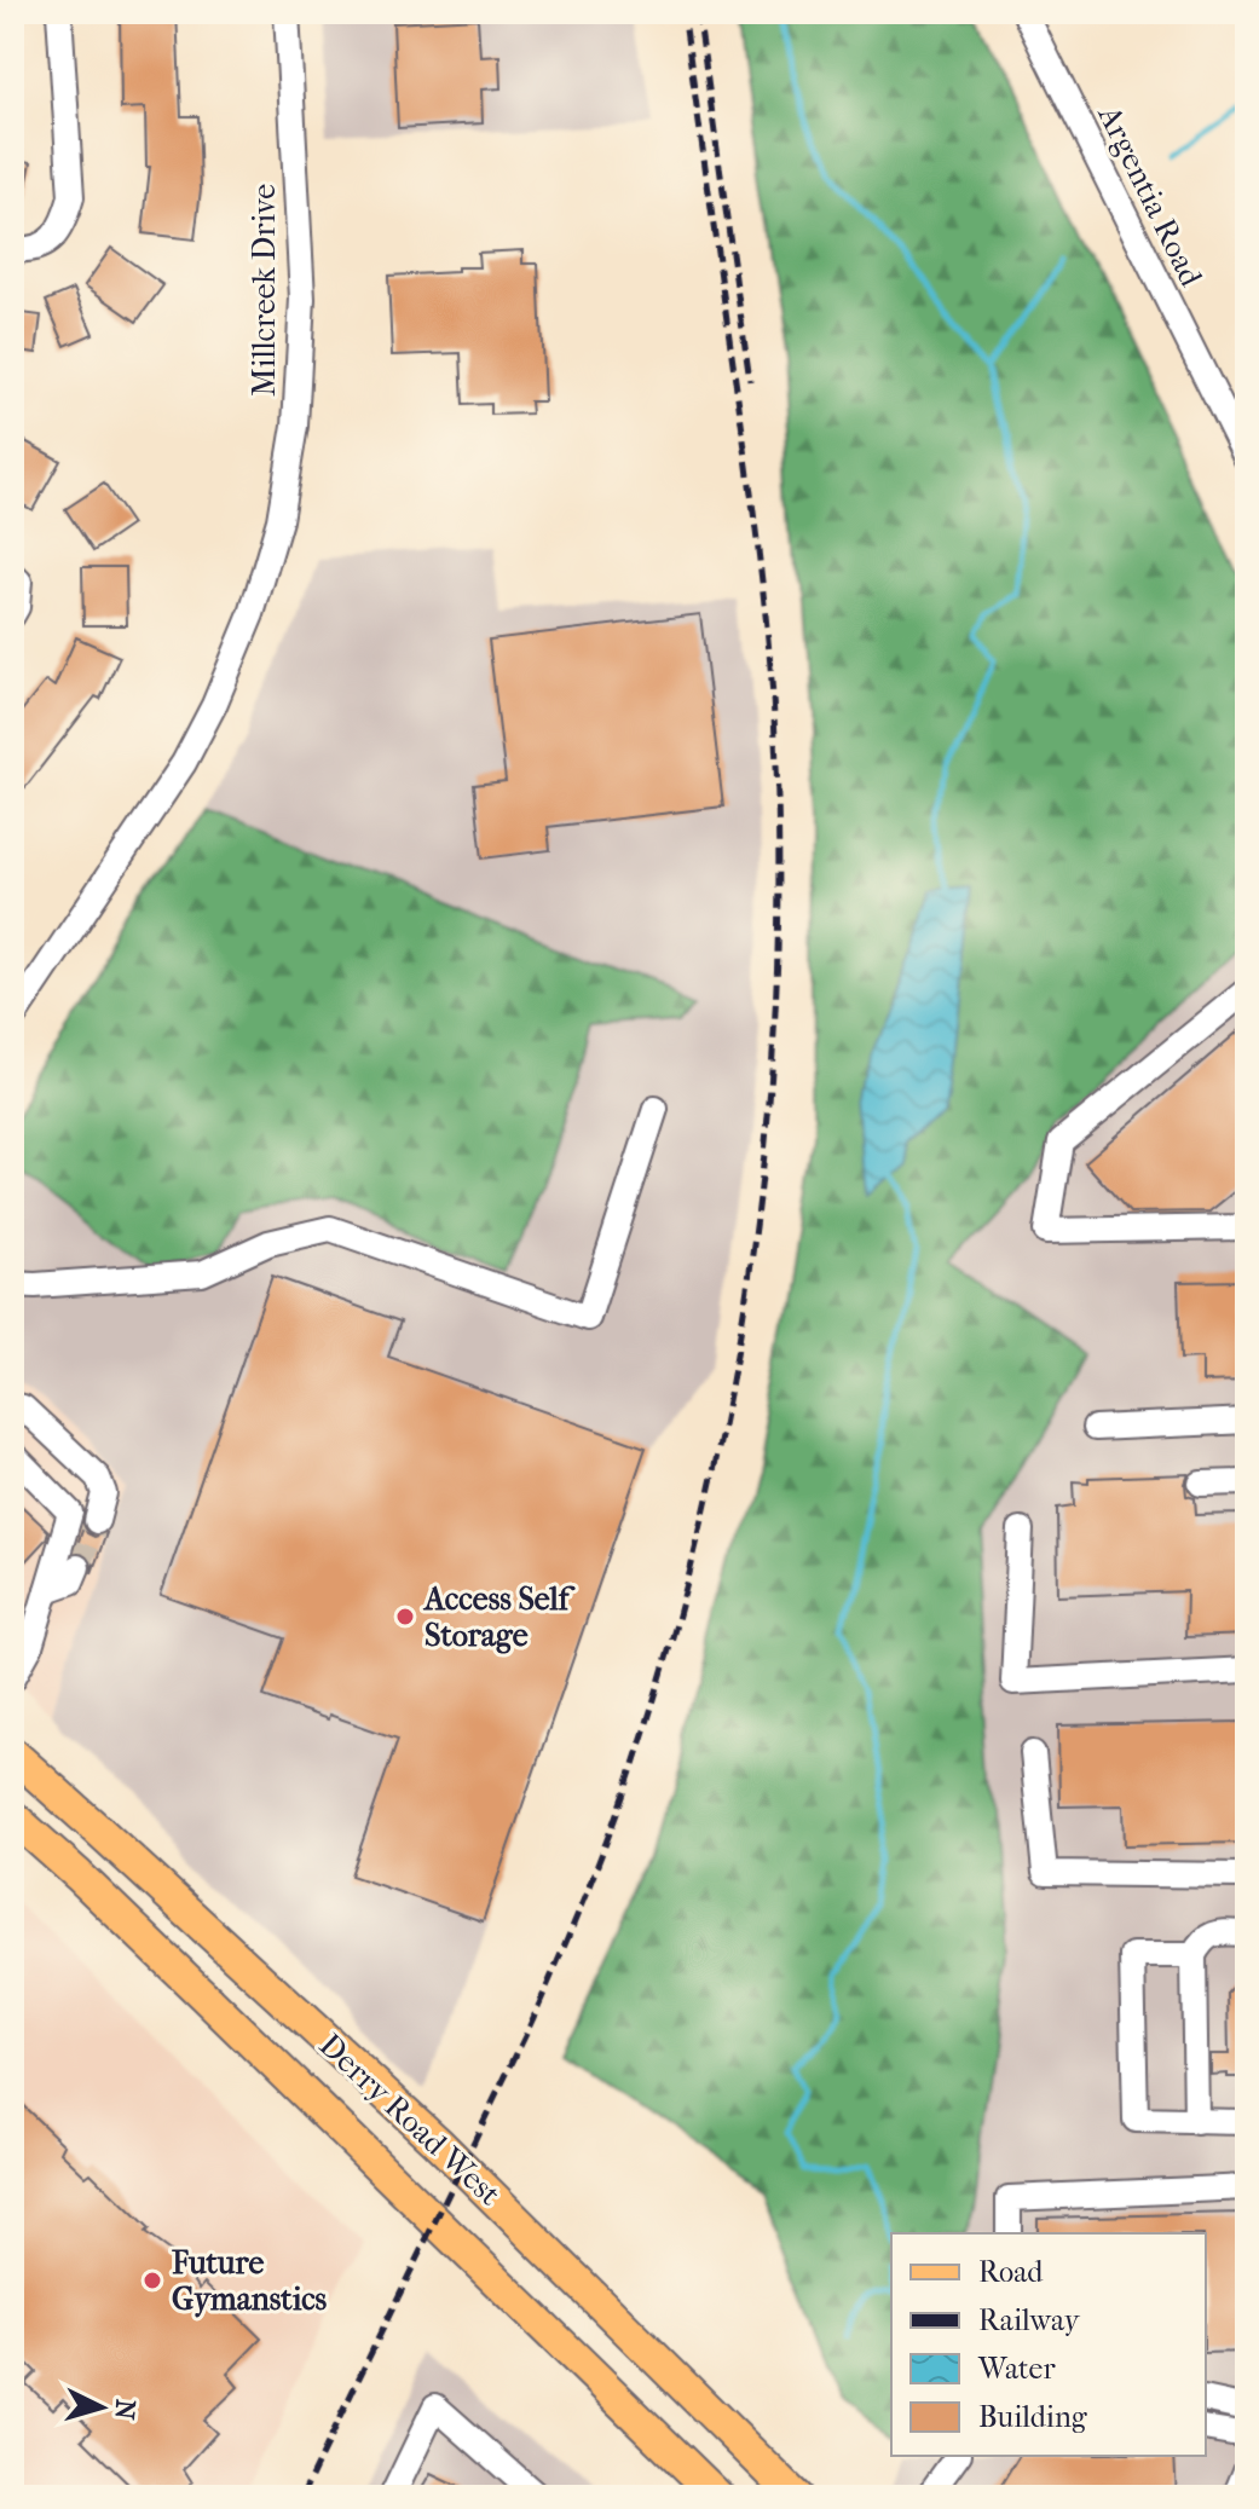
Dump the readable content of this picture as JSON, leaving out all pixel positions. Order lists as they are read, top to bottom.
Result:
{
  "streets": {
    "main road": ["Derry Road West"],
    "street": ["Argentia Road", "Millcreek Drive"]
  },
  "places": ["Access Self Storage", "Future Gymanstics"],
  "legend": [
    "Road",
    "Railway",
    "Water",
    "Building"
  ],
  "north": "right"
}
